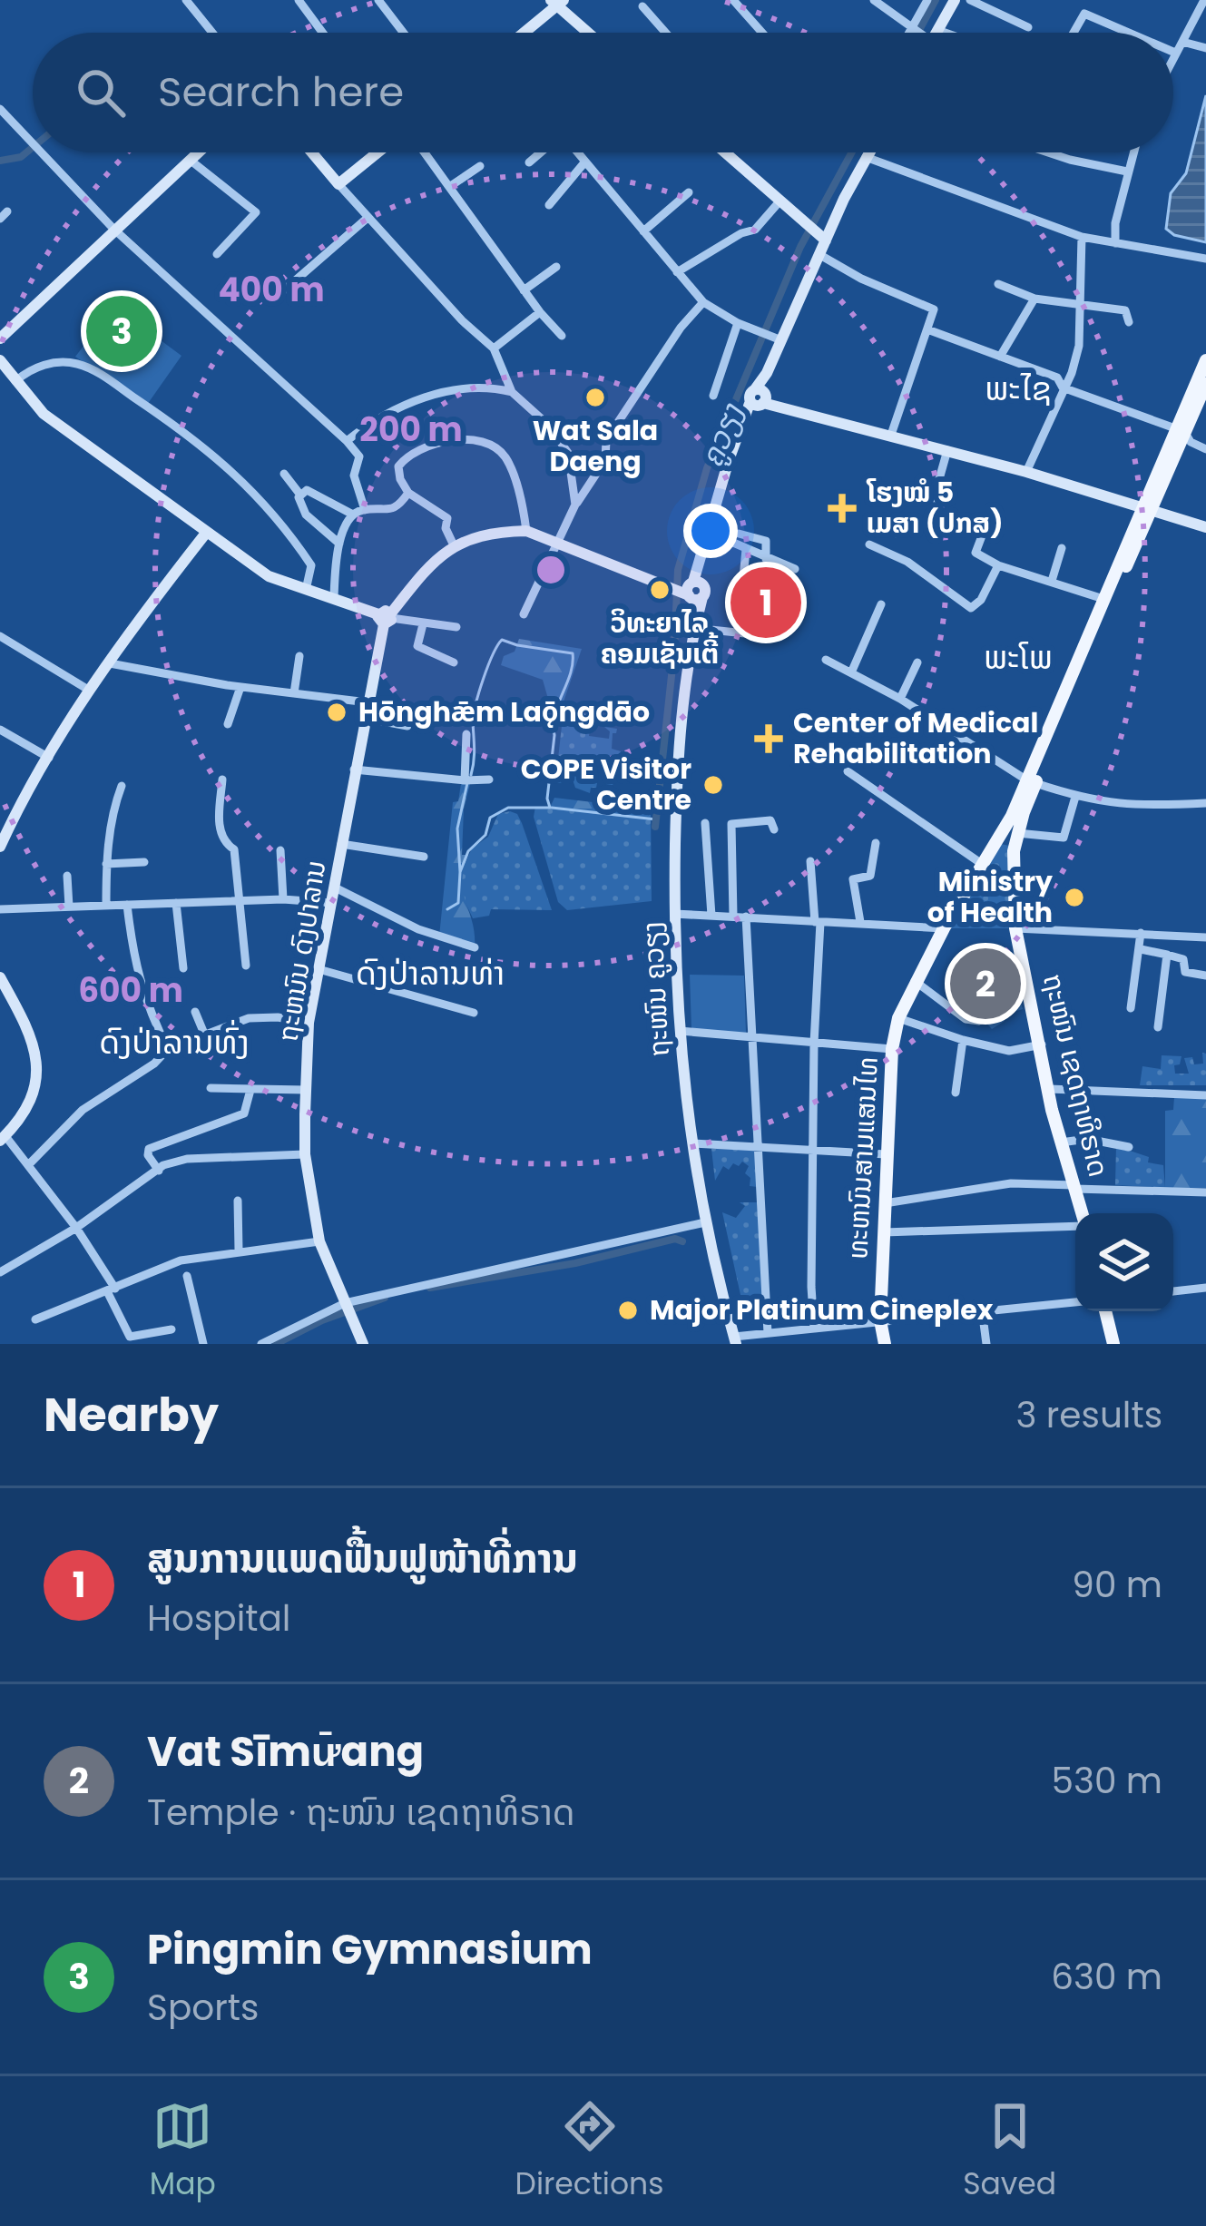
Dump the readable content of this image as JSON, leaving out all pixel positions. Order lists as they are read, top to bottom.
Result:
{
  "streets": {
    "main road": ["ຖະໜົນ ເຊດຖາທິຣາດ", "ທະຫນົນສາມແສນໄທ"],
    "street": ["ຖະຫນົນ ດົງປາລານ", "ຖະໜົນ ຄູວຽງ"]
  },
  "crossings": [
    ["ຖະຫນົນ ດົງປາລານ", "ຖະໜົນ ຄູວຽງ"],
    ["ຖະໜົນ ເຊດຖາທິຣາດ", "ທະຫນົນສາມແສນໄທ"]
  ],
  "districts": [
    "ພະໄຊ",
    "ພະໂພ",
    "ດົງປ່າລານທ່າ",
    "ດົງປ່າລານທົ່ງ"
  ],
  "water": ["ຄູວຽງ"],
  "places": {
    "other": [
      "Wat Sala Daeng",
      "ວິທະຍາໄລ ຄອມເຊັນເຕີ້",
      "Hōnghǣm Laǭngdāo",
      "COPE Visitor Centre",
      "Ministry of Health",
      "Major Platinum Cineplex"
    ],
    "health": ["ໂຮງໝໍ 5 ເມສາ (ປກສ)", "Center of Medical Rehabilitation"]
  },
  "page": {
    "search": "Search here",
    "pins": ["3", "1", "2"],
    "heading": ["Nearby", "3 results"],
    "list": [
      {
        "mark": "1",
        "name": "ສູນການແພດຟື້ນຟູໜ້າທີ່ການ",
        "note": "Hospital",
        "value": "90 m"
      },
      {
        "mark": "2",
        "name": "Vat Sīmư̄ang",
        "note": "Temple · ຖະໜົນ ເຊດຖາທິຣາດ",
        "value": "530 m"
      },
      {
        "mark": "3",
        "name": "Pingmin Gymnasium",
        "note": "Sports",
        "value": "630 m"
      }
    ],
    "nav": ["Map", "Directions", "Saved"]
  },
  "rings": ["400 m", "200 m", "600 m"]
}
